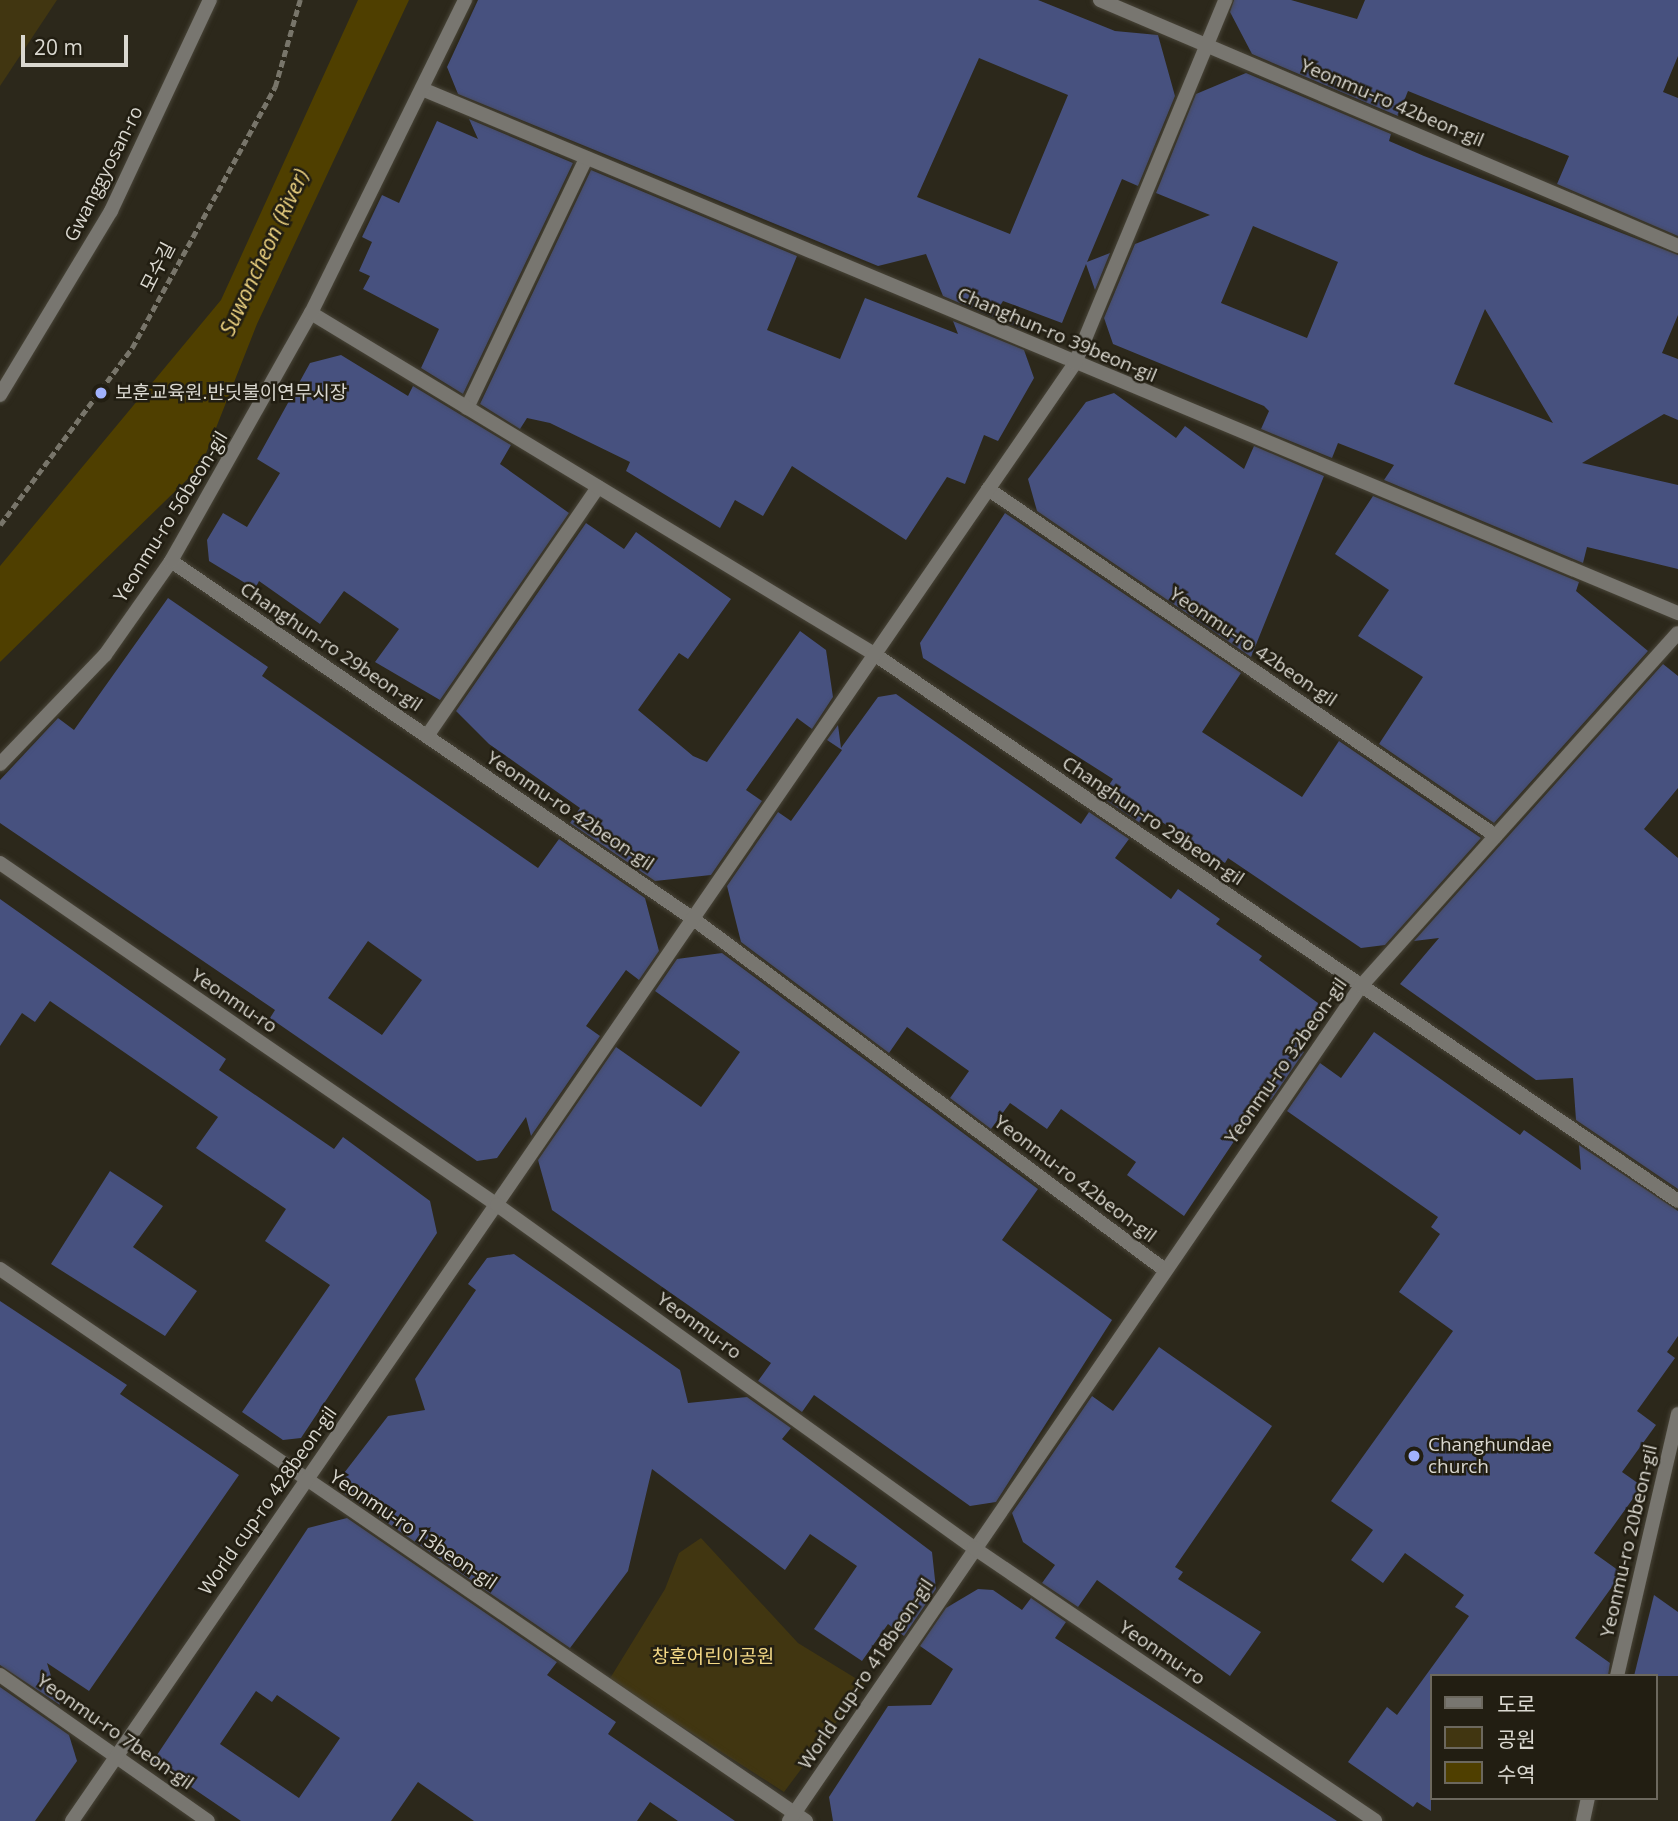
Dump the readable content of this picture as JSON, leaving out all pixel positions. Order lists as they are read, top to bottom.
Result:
{
  "streets": {
    "street": [
      "Yeonmu-ro 42beon-gil",
      "Gwanggyosan-ro",
      "Changhun-ro 39beon-gil",
      "Yeonmu-ro 56beon-gil",
      "Changhun-ro 29beon-gil",
      "Yeonmu-ro",
      "Yeonmu-ro 32beon-gil",
      "World cup-ro 428beon-gil",
      "Yeonmu-ro 13beon-gil",
      "Yeonmu-ro 20beon-gil",
      "World cup-ro 418beon-gil",
      "Yeonmu-ro 7beon-gil"
    ],
    "path": ["모수길"]
  },
  "crossings": [
    ["Yeonmu-ro 42beon-gil", "Changhun-ro 29beon-gil"],
    ["Yeonmu-ro 42beon-gil", "Yeonmu-ro 32beon-gil"],
    ["Changhun-ro 39beon-gil", "Yeonmu-ro 56beon-gil"],
    ["Yeonmu-ro 56beon-gil", "Changhun-ro 29beon-gil"],
    ["Changhun-ro 29beon-gil", "Yeonmu-ro 32beon-gil"],
    ["Yeonmu-ro", "Yeonmu-ro 32beon-gil"],
    ["Yeonmu-ro", "World cup-ro 428beon-gil"],
    ["Yeonmu-ro", "World cup-ro 418beon-gil"],
    ["Yeonmu-ro 32beon-gil", "World cup-ro 418beon-gil"],
    ["World cup-ro 428beon-gil", "Yeonmu-ro 13beon-gil"],
    ["World cup-ro 428beon-gil", "Yeonmu-ro 7beon-gil"],
    ["Yeonmu-ro 13beon-gil", "World cup-ro 418beon-gil"]
  ],
  "water": ["Suwoncheon (River)"],
  "parks": ["창훈어린이공원"],
  "places": ["보훈교육원.반딧불이연무시장", "Changhundae church"],
  "legend": ["도로", "공원", "수역"],
  "scale_bar": "20 m"
}
